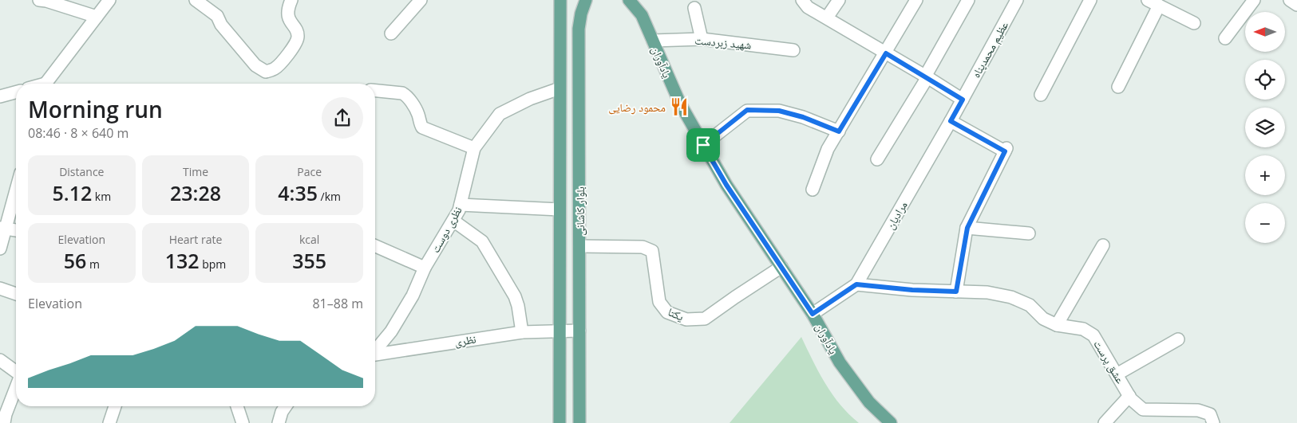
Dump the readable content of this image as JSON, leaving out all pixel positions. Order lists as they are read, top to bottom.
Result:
{
  "streets": {
    "main road": ["یادآوران", "بلوار کاشانی"],
    "street": [
      "شهید زبردست",
      "عظیم محمدپناه",
      "مرادیان",
      "نظری دوست",
      "یکتا",
      "نظری",
      "عشق پرست"
    ]
  },
  "crossings": [
    ["شهید زبردست", "یادآوران"],
    ["عظیم محمدپناه", "مرادیان"],
    ["یادآوران", "مرادیان"],
    ["یادآوران", "یکتا"],
    ["بلوار کاشانی", "نظری دوست"],
    ["بلوار کاشانی", "یکتا"],
    ["بلوار کاشانی", "نظری"],
    ["مرادیان", "عشق پرست"]
  ],
  "places": {
    "restaurant": ["محمود رضایی"]
  },
  "north": "left",
  "page": {
    "map_buttons": ["+", "−"],
    "heading": ["Morning run", "08:46 · 8 × 640 m"],
    "stats": [
      ["Distance", "5.12 km"],
      ["Time", "23:28"],
      ["Pace", "4:35 /km"],
      ["Elevation", "56 m"],
      ["Heart rate", "132 bpm"],
      ["kcal", "355"]
    ],
    "chart": ["Elevation", "81–88 m"]
  }
}
